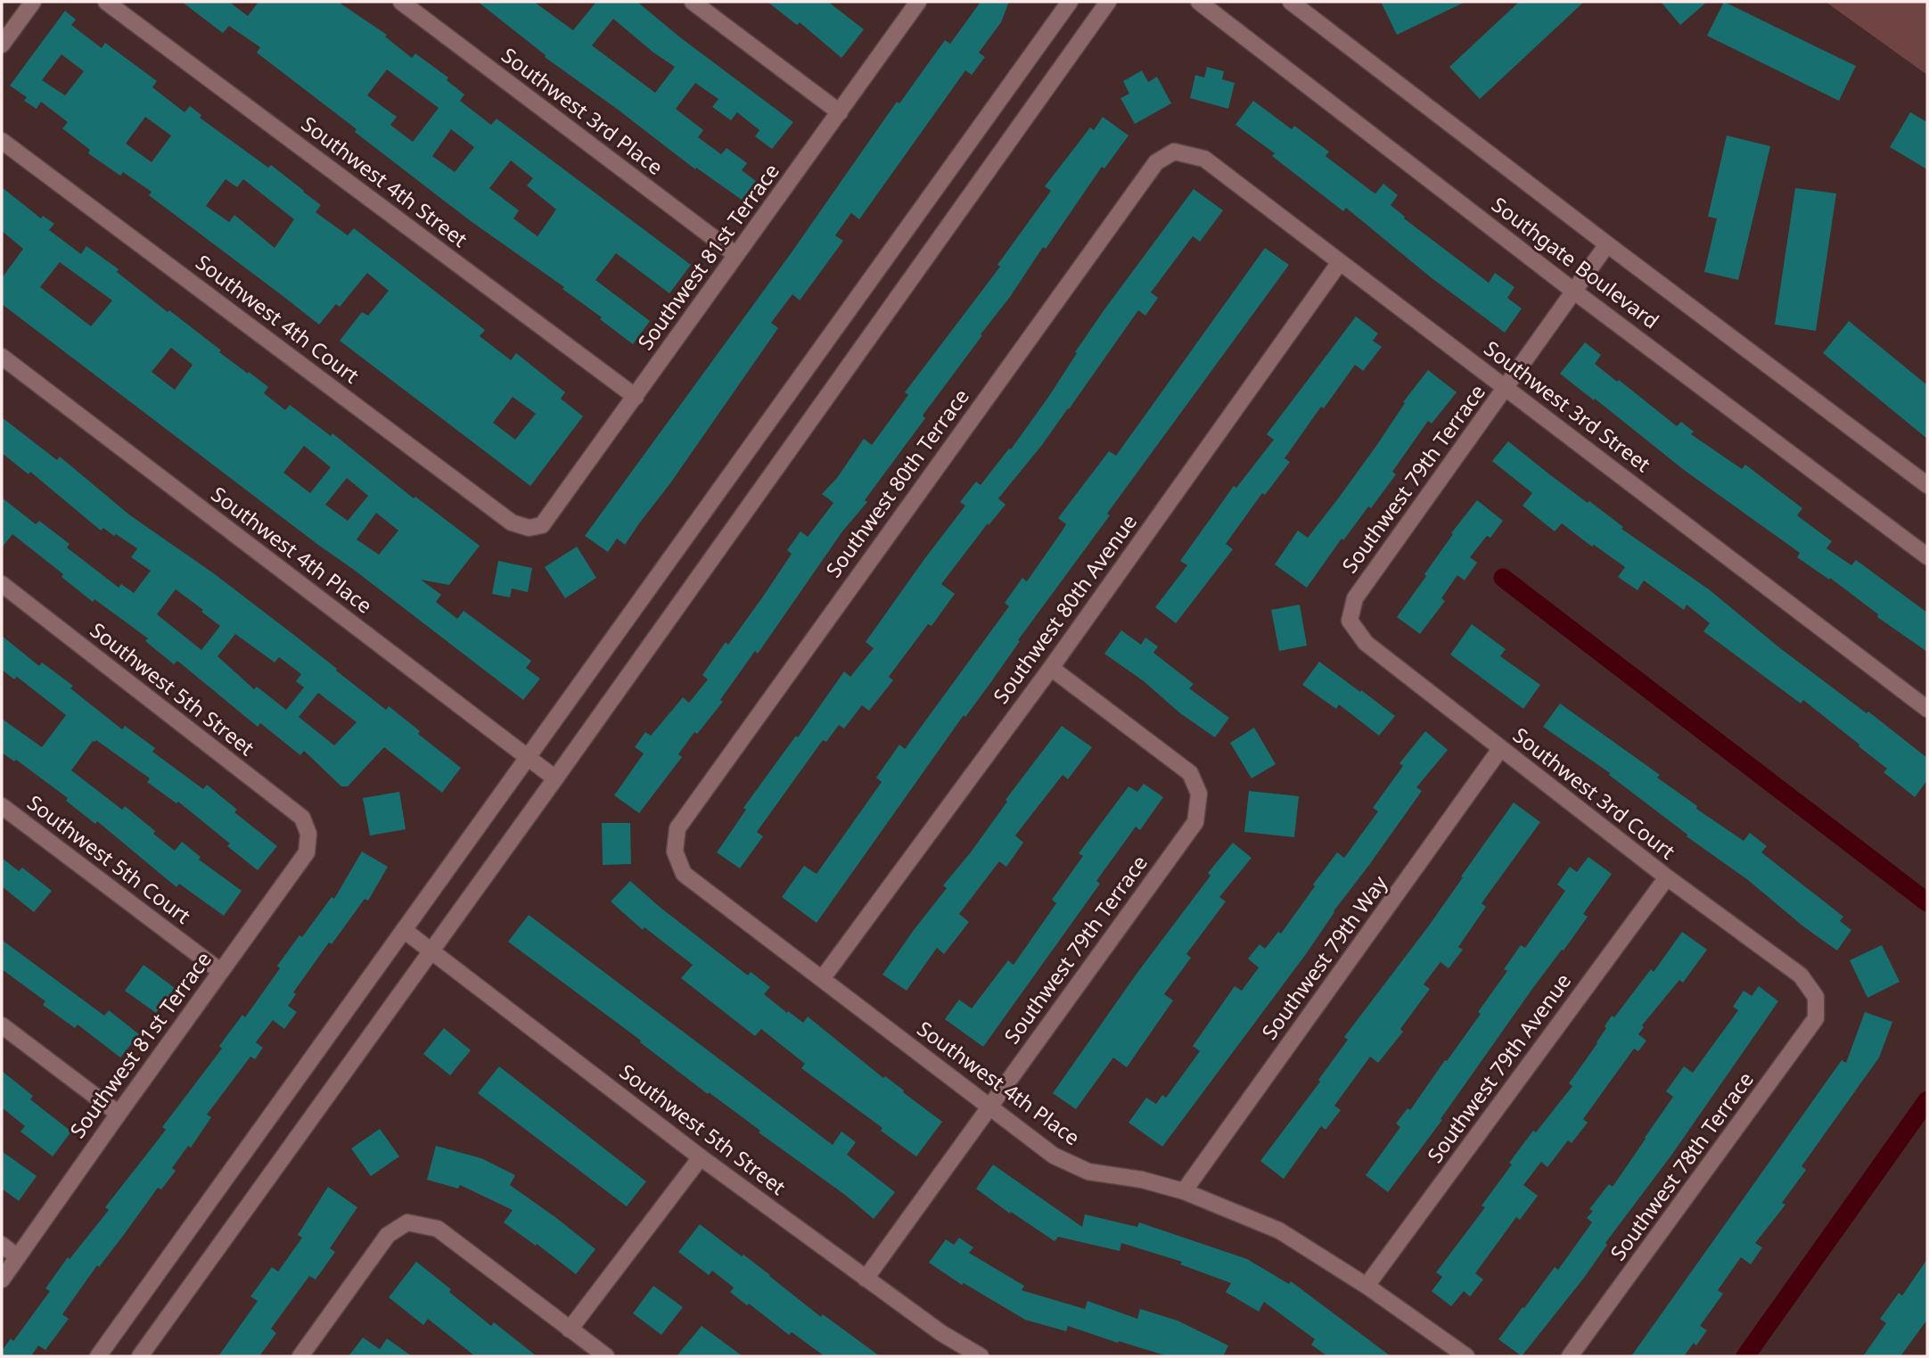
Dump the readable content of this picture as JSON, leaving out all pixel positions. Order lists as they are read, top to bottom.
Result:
{
  "streets": {
    "street": [
      "Southwest 3rd Place",
      "Southwest 4th Street",
      "Southwest 81st Terrace",
      "Southgate Boulevard",
      "Southwest 4th Court",
      "Southwest 3rd Street",
      "Southwest 79th Terrace",
      "Southwest 80th Terrace",
      "Southwest 4th Place",
      "Southwest 80th Avenue",
      "Southwest 5th Street",
      "Southwest 3rd Court",
      "Southwest 5th Court",
      "Southwest 79th Way",
      "Southwest 79th Avenue",
      "Southwest 78th Terrace"
    ]
  },
  "crossings": [
    ["Southwest 3rd Place", "Southwest 81st Terrace"],
    ["Southwest 4th Street", "Southwest 81st Terrace"],
    ["Southwest 81st Terrace", "Southwest 4th Court"],
    ["Southwest 81st Terrace", "Southwest 5th Street"],
    ["Southwest 81st Terrace", "Southwest 5th Court"],
    ["Southgate Boulevard", "Southwest 79th Terrace"],
    ["Southwest 3rd Street", "Southwest 79th Terrace"],
    ["Southwest 3rd Street", "Southwest 80th Terrace"],
    ["Southwest 3rd Street", "Southwest 80th Avenue"],
    ["Southwest 79th Terrace", "Southwest 4th Place"],
    ["Southwest 79th Terrace", "Southwest 80th Avenue"],
    ["Southwest 79th Terrace", "Southwest 5th Street"],
    ["Southwest 79th Terrace", "Southwest 3rd Court"],
    ["Southwest 80th Terrace", "Southwest 4th Place"],
    ["Southwest 4th Place", "Southwest 80th Avenue"],
    ["Southwest 4th Place", "Southwest 79th Way"],
    ["Southwest 4th Place", "Southwest 79th Avenue"],
    ["Southwest 3rd Court", "Southwest 79th Way"],
    ["Southwest 3rd Court", "Southwest 79th Avenue"],
    ["Southwest 3rd Court", "Southwest 78th Terrace"]
  ]
}
